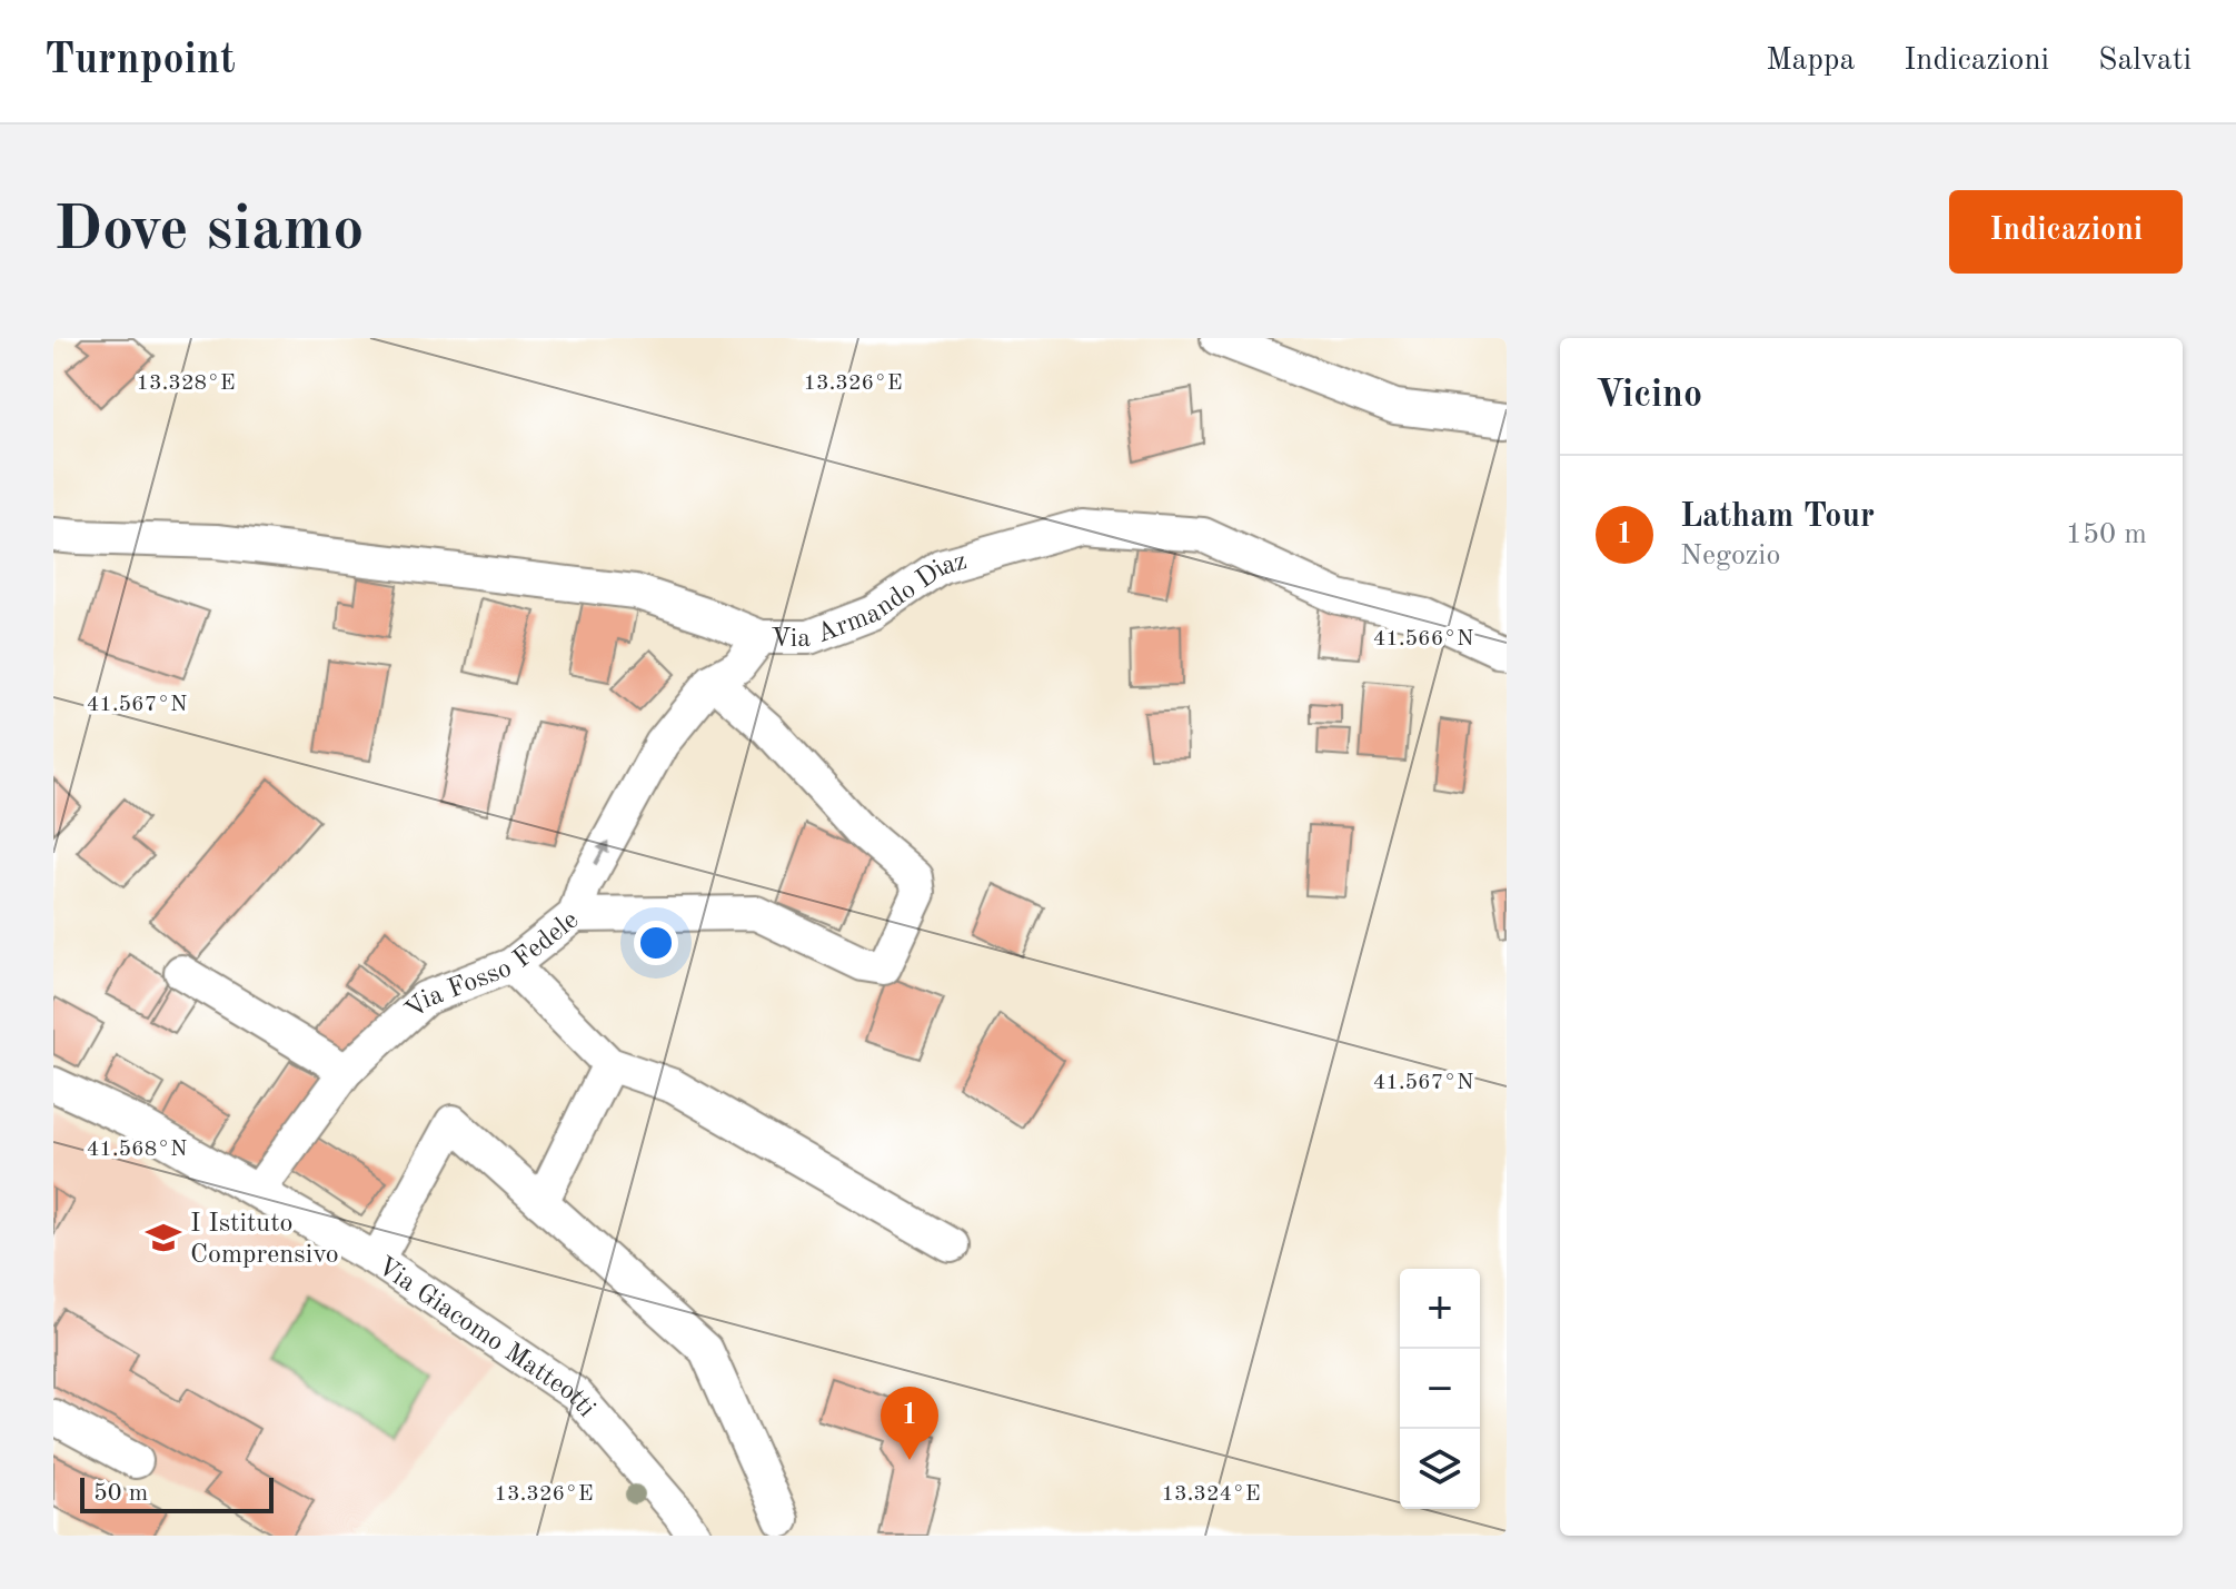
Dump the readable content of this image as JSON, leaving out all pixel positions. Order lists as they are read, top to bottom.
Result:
{
  "streets": {
    "street": ["Via Armando Diaz", "Via Fosso Fedele", "Via Giacomo Matteotti"]
  },
  "crossings": [
    ["Via Armando Diaz", "Via Fosso Fedele"],
    ["Via Fosso Fedele", "Via Giacomo Matteotti"]
  ],
  "one_way": ["Via Fosso Fedele"],
  "places": {
    "school or university": ["I Istituto Comprensivo"]
  },
  "scale_bar": "50 m",
  "page": {
    "header": "Turnpoint",
    "nav": ["Mappa", "Indicazioni", "Salvati"],
    "buttons": "Indicazioni",
    "title": "Dove siamo",
    "heading": "Vicino",
    "list": [
      {
        "mark": "1",
        "name": "Latham Tour",
        "note": "Negozio",
        "value": "150 m"
      }
    ],
    "map_buttons": ["+", "−"],
    "pins": "1",
    "scale": "50 m"
  },
  "coordinates": [
    "13.328°E",
    "13.326°E",
    "41.566°N",
    "41.567°N",
    "41.568°N",
    "13.324°E"
  ]
}
